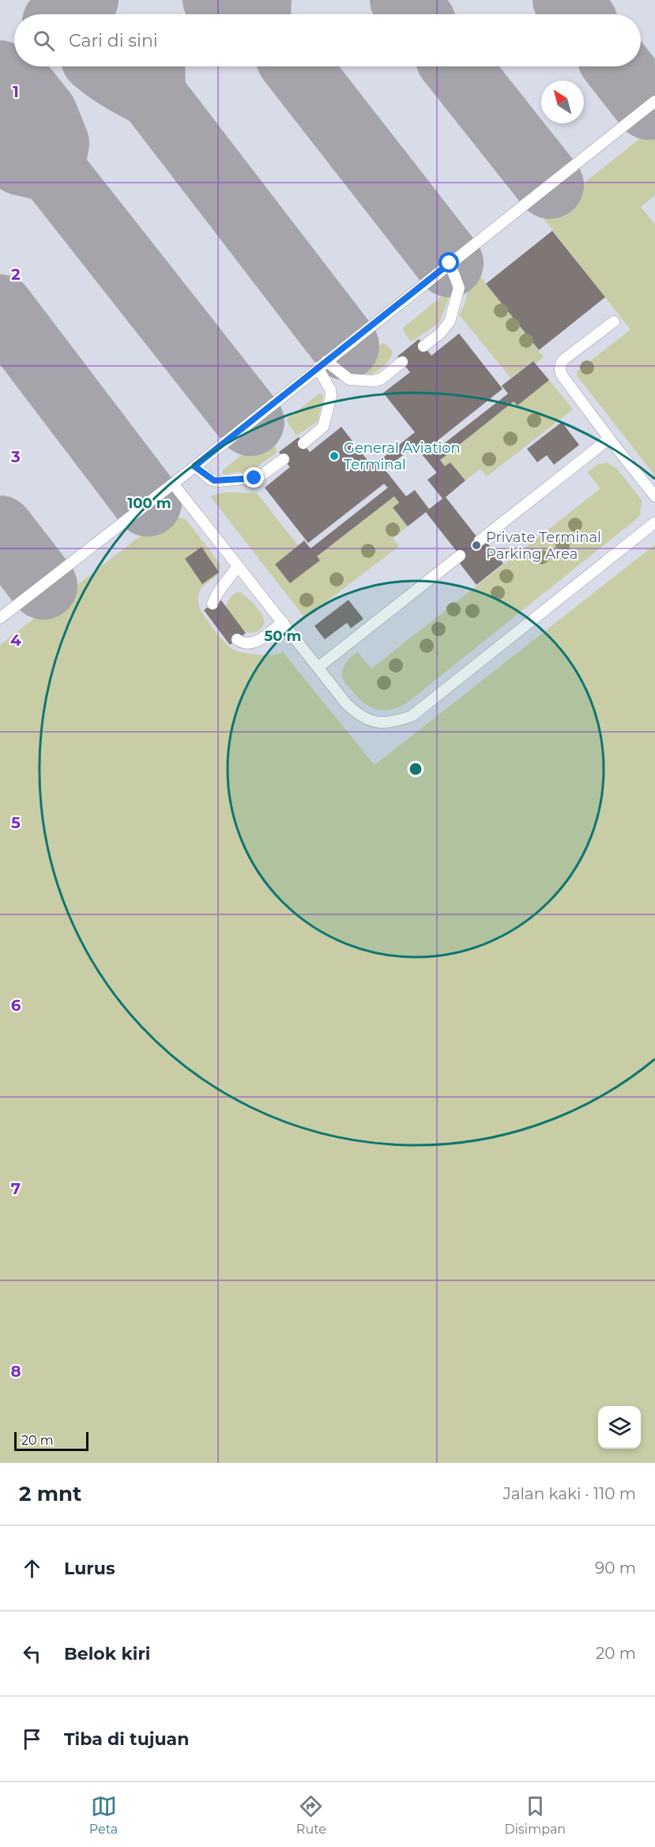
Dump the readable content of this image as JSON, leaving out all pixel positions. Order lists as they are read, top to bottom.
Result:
{
  "places": ["General Aviation Terminal", "Private Terminal Parking Area"],
  "scale_bar": "20 m",
  "north": "top left",
  "page": {
    "search": "Cari di sini",
    "scale": "20 m",
    "heading": ["2 mnt", "Jalan kaki · 110 m"],
    "list": [
      ["Lurus", "90 m"],
      ["Belok kiri", "20 m"],
      "Tiba di tujuan"
    ],
    "nav": ["Peta", "Rute", "Disimpan"]
  },
  "grid": {
    "rows": [
      "1",
      "2",
      "3",
      "4",
      "5",
      "6",
      "7",
      "8"
    ]
  },
  "rings": ["100 m", "50 m"]
}
